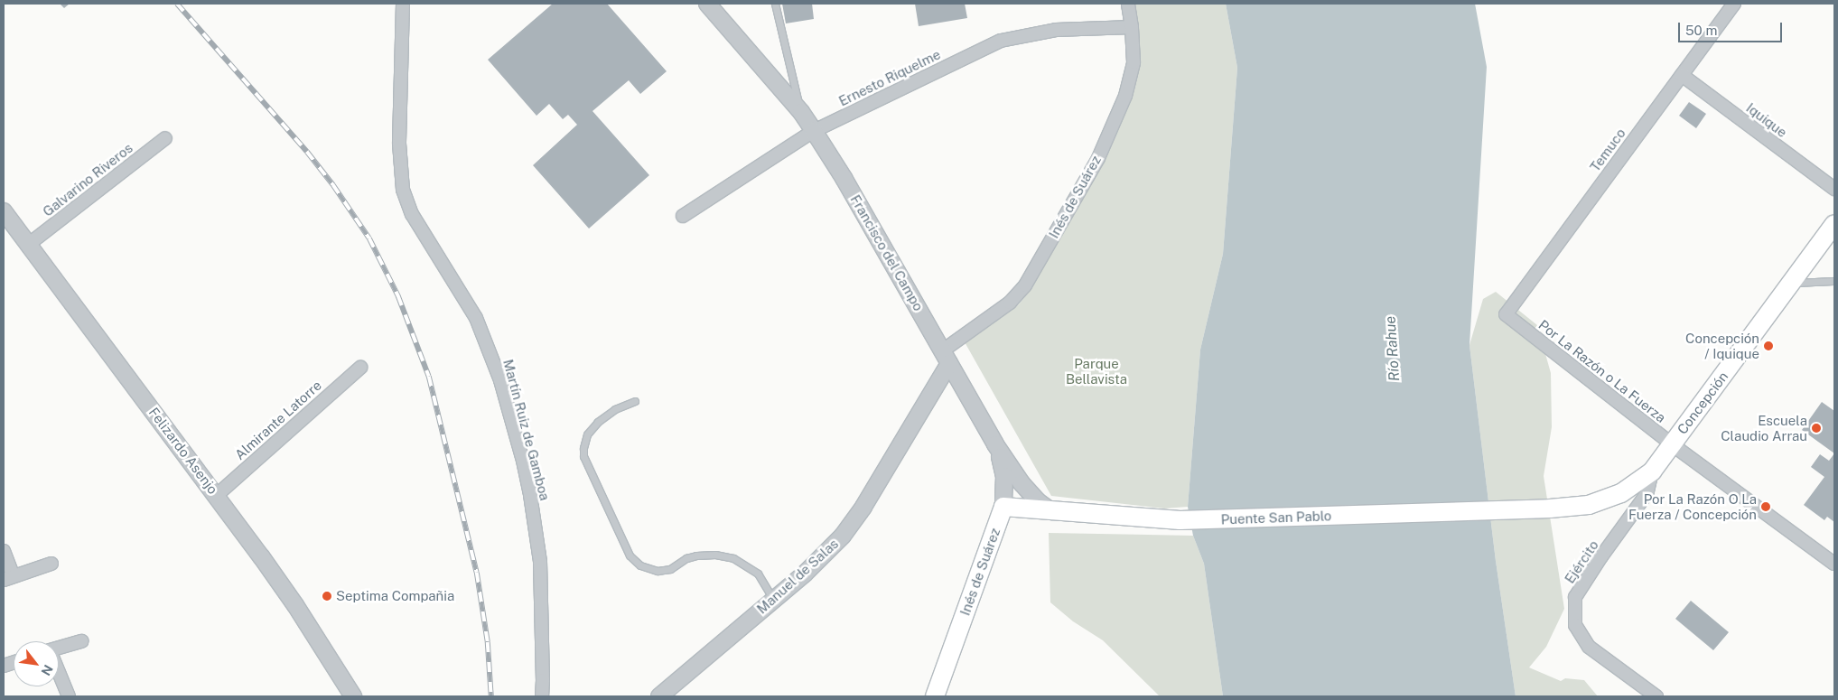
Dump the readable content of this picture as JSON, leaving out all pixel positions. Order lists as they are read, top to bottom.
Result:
{
  "streets": {
    "main road": ["Inés de Suárez", "Concepción", "Puente San Pablo"],
    "street": [
      "Ernesto Riquelme",
      "Iquique",
      "Temuco",
      "Galvarino Riveros",
      "Francisco del Campo",
      "Por La Razón o La Fuerza",
      "Almirante Latorre",
      "Martín Ruiz de Gamboa",
      "Felizardo Asenjo",
      "Ejército",
      "Manuel de Salas"
    ]
  },
  "crossings": [
    ["Ernesto Riquelme", "Inés de Suárez"],
    ["Ernesto Riquelme", "Francisco del Campo"],
    ["Iquique", "Temuco"],
    ["Temuco", "Por La Razón o La Fuerza"],
    ["Galvarino Riveros", "Felizardo Asenjo"],
    ["Inés de Suárez", "Francisco del Campo"],
    ["Inés de Suárez", "Puente San Pablo"],
    ["Inés de Suárez", "Manuel de Salas"],
    ["Francisco del Campo", "Puente San Pablo"],
    ["Francisco del Campo", "Manuel de Salas"],
    ["Por La Razón o La Fuerza", "Concepción"],
    ["Concepción", "Puente San Pablo"],
    ["Concepción", "Ejército"],
    ["Almirante Latorre", "Felizardo Asenjo"]
  ],
  "water": ["Río Rahue"],
  "parks": ["Parque Bellavista"],
  "places": [
    "Concepción / Iquique",
    "Escuela Claudio Arrau",
    "Por La Razón O La Fuerza / Concepción",
    "Septima Compañia"
  ],
  "scale_bar": "50 m",
  "north": "bottom right"
}
